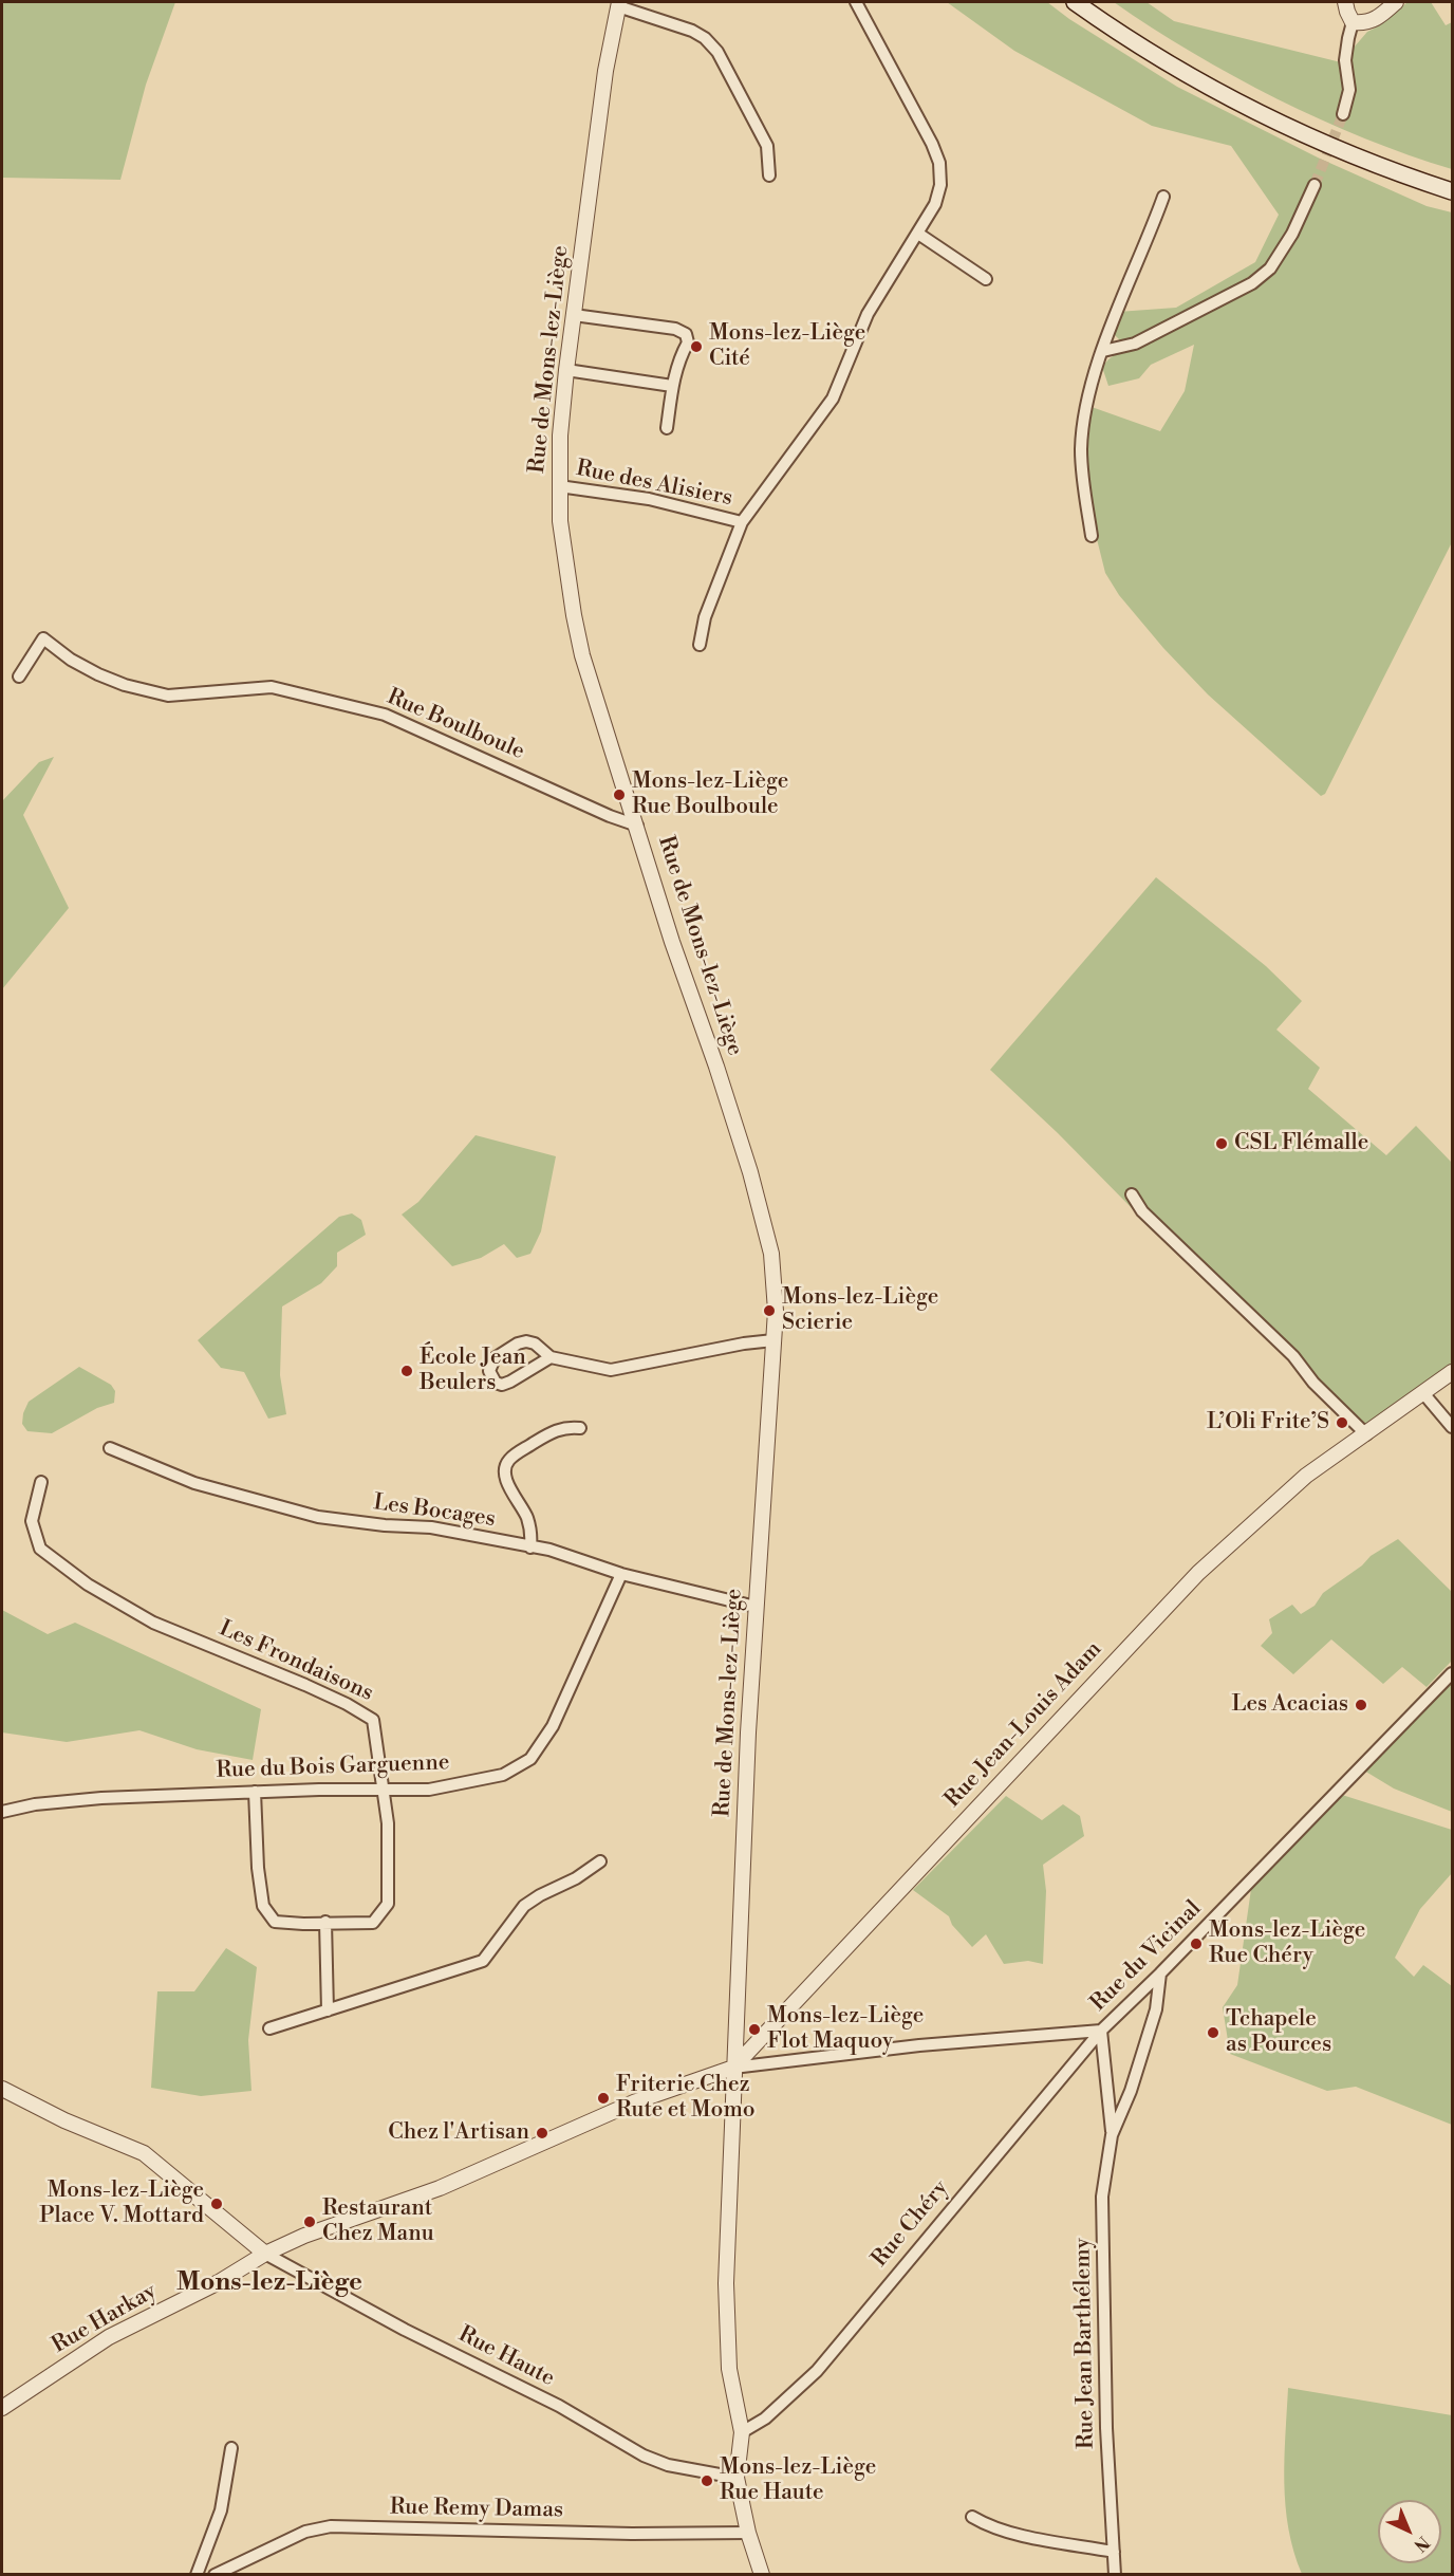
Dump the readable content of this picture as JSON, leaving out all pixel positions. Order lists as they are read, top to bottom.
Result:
{
  "streets": {
    "street": [
      "Rue de Mons-lez-Liège",
      "Rue des Alisiers",
      "Rue Boulboule",
      "Les Bocages",
      "Les Frondaisons",
      "Rue Jean-Louis Adam",
      "Rue du Bois Garguenne",
      "Rue du Vicinal",
      "Rue Chéry",
      "Rue Harkay",
      "Rue Jean Barthélemy",
      "Rue Haute",
      "Rue Remy Damas"
    ]
  },
  "crossings": [
    ["Rue de Mons-lez-Liège", "Rue des Alisiers"],
    ["Rue de Mons-lez-Liège", "Rue Boulboule"],
    ["Rue de Mons-lez-Liège", "Les Bocages"],
    ["Rue de Mons-lez-Liège", "Rue Jean-Louis Adam"],
    ["Rue de Mons-lez-Liège", "Rue du Vicinal"],
    ["Rue de Mons-lez-Liège", "Rue Chéry"],
    ["Rue de Mons-lez-Liège", "Rue Harkay"],
    ["Rue de Mons-lez-Liège", "Rue Haute"],
    ["Les Bocages", "Rue du Bois Garguenne"],
    ["Les Frondaisons", "Rue du Bois Garguenne"],
    ["Rue Jean-Louis Adam", "Rue du Vicinal"],
    ["Rue Jean-Louis Adam", "Rue Harkay"],
    ["Rue du Vicinal", "Rue Chéry"],
    ["Rue du Vicinal", "Rue Harkay"],
    ["Rue du Vicinal", "Rue Jean Barthélemy"],
    ["Rue Chéry", "Rue Jean Barthélemy"],
    ["Rue Harkay", "Rue Haute"]
  ],
  "districts": ["Mons-lez-Liège"],
  "places": [
    "Mons-lez-Liège Cité",
    "Mons-lez-Liège Rue Boulboule",
    "CSL Flémalle",
    "Mons-lez-Liège Scierie",
    "École Jean Beulers",
    "L’Oli Frite’S",
    "Les Acacias",
    "Mons-lez-Liège Rue Chéry",
    "Mons-lez-Liège Flot Maquoy",
    "Tchapele as Pources",
    "Friterie Chez Rute et Momo",
    "Chez l'Artisan",
    "Mons-lez-Liège Place V. Mottard",
    "Restaurant Chez Manu",
    "Mons-lez-Liège Rue Haute"
  ],
  "north": "bottom right"
}
